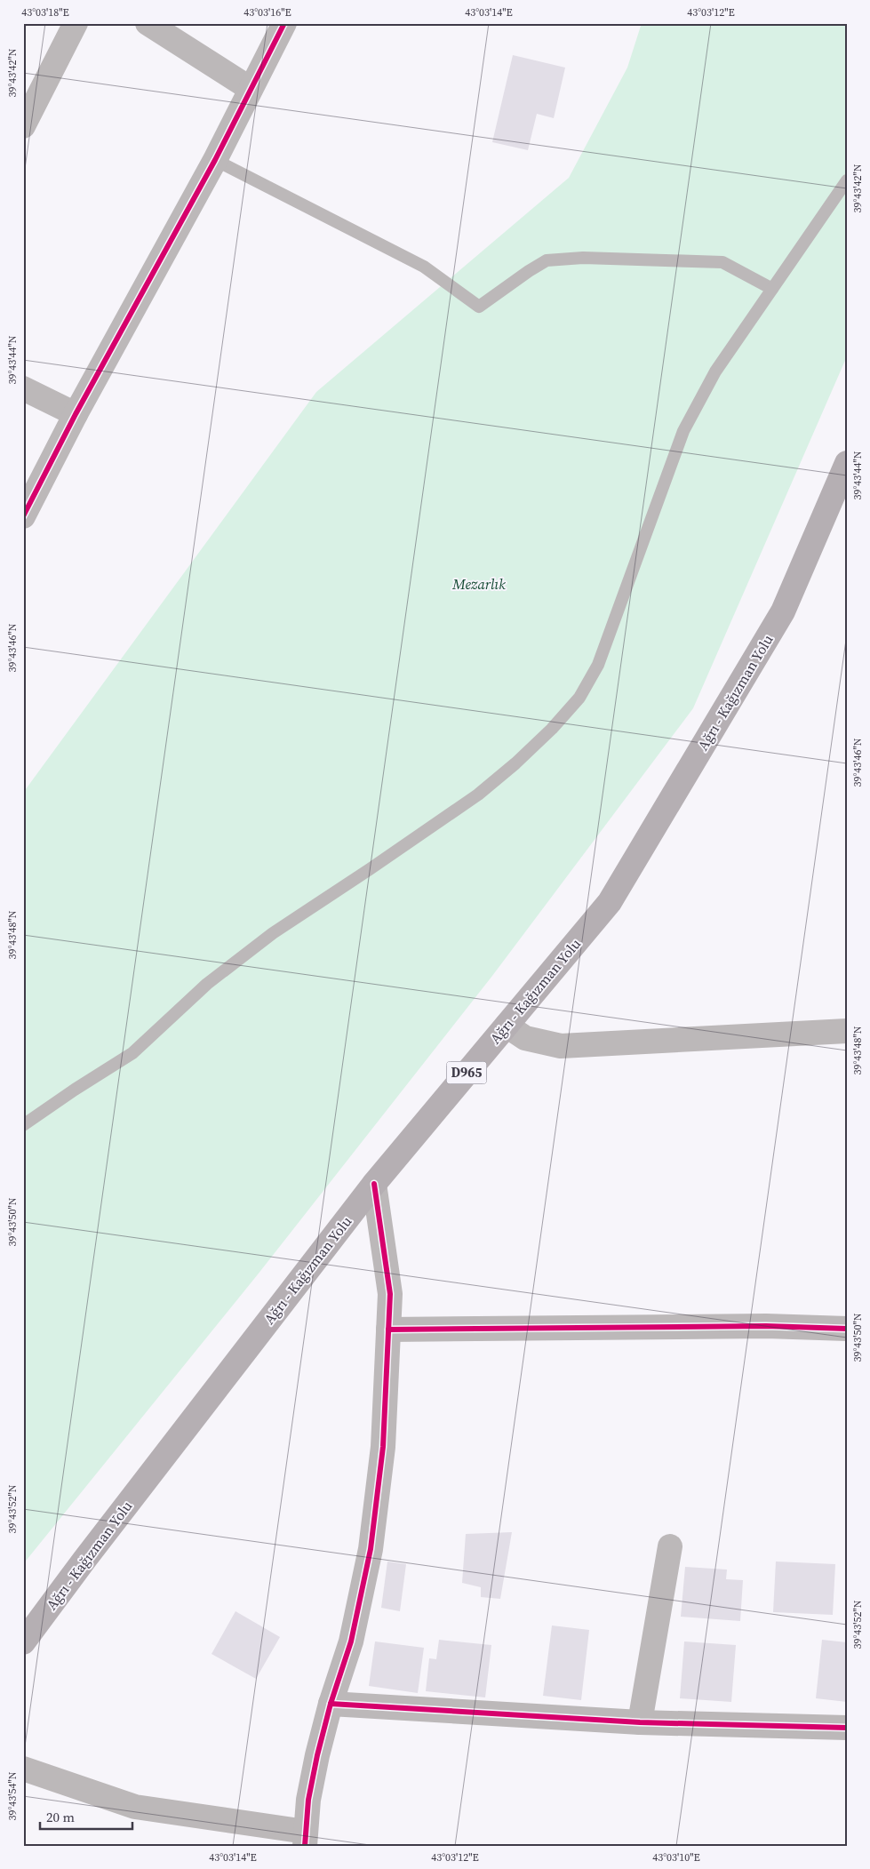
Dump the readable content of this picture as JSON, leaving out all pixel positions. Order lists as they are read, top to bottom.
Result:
{
  "streets": {
    "main road": ["Ağrı - Kağızman Yolu", "D965"]
  },
  "parks": ["Mezarlık"],
  "scale_bar": "20 m",
  "coordinates": [
    "43°03'18\"E",
    "43°03'16\"E",
    "43°03'14\"E",
    "43°03'12\"E",
    "39°43'42\"N",
    "39°43'44\"N",
    "39°43'46\"N",
    "39°43'48\"N",
    "39°43'50\"N",
    "39°43'52\"N",
    "39°43'54\"N",
    "43°03'10\"E"
  ]
}
